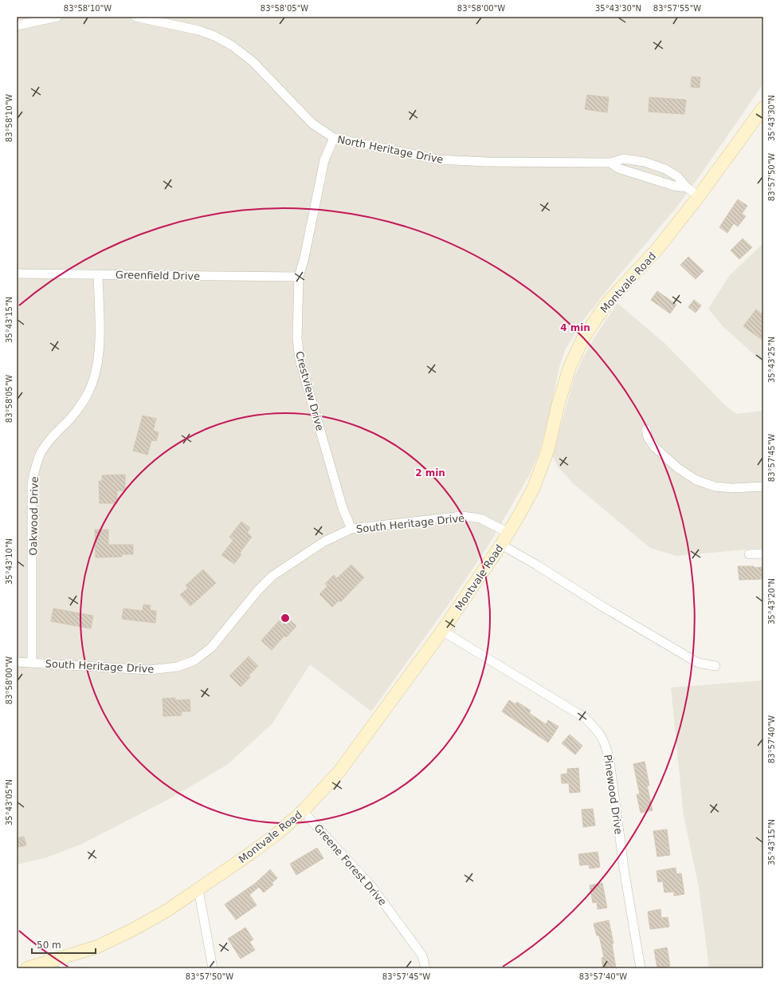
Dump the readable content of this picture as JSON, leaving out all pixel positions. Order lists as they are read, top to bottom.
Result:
{
  "streets": {
    "main road": ["Montvale Road"],
    "street": [
      "North Heritage Drive",
      "Greenfield Drive",
      "Crestview Drive",
      "Oakwood Drive",
      "South Heritage Drive",
      "Pinewood Drive",
      "Greene Forest Drive"
    ]
  },
  "crossings": [
    ["North Heritage Drive", "Montvale Road"],
    ["North Heritage Drive", "Crestview Drive"],
    ["Greenfield Drive", "Crestview Drive"],
    ["Greenfield Drive", "Oakwood Drive"],
    ["Montvale Road", "South Heritage Drive"],
    ["Montvale Road", "Pinewood Drive"],
    ["Montvale Road", "Greene Forest Drive"],
    ["Crestview Drive", "South Heritage Drive"],
    ["Oakwood Drive", "South Heritage Drive"]
  ],
  "scale_bar": "50 m",
  "coordinates": [
    "83°58'10\"W",
    "83°58'05\"W",
    "83°58'00\"W",
    "35°43'30\"N",
    "83°57'55\"W",
    "83°57'50\"W",
    "35°43'15\"N",
    "35°43'25\"N",
    "83°57'45\"W",
    "35°43'10\"N",
    "35°43'20\"N",
    "83°57'40\"W",
    "35°43'05\"N"
  ],
  "rings": ["4 min", "2 min"]
}
